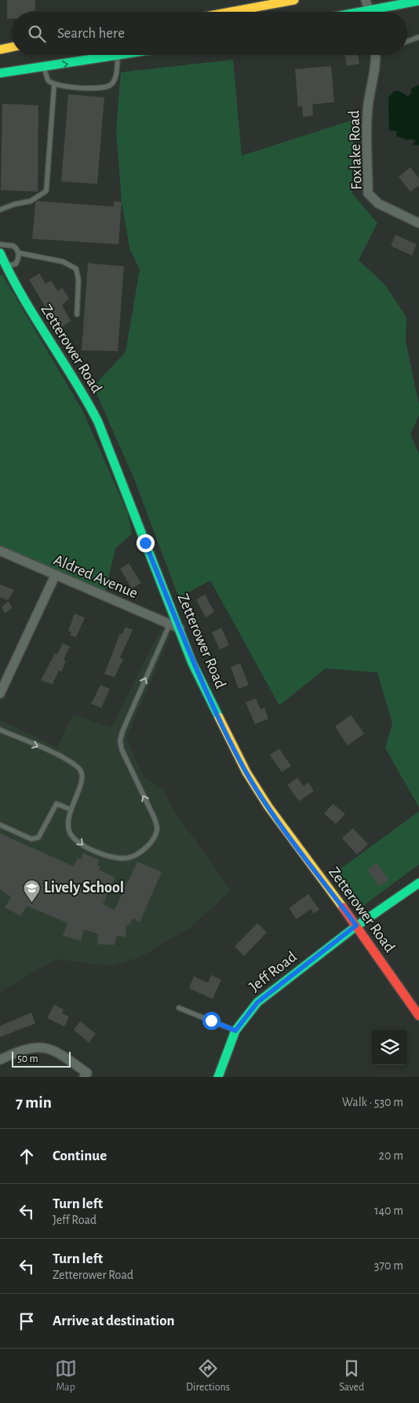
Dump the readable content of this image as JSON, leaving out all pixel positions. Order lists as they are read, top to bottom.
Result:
{
  "streets": {
    "street": [
      "Foxlake Road",
      "Zetterower Road",
      "Aldred Avenue",
      "Jeff Road"
    ]
  },
  "crossings": [
    ["Zetterower Road", "Aldred Avenue"],
    ["Zetterower Road", "Jeff Road"]
  ],
  "places": {
    "school or university": ["Lively School"]
  },
  "scale_bar": "50 m",
  "page": {
    "search": "Search here",
    "scale": "50 m",
    "heading": ["7 min", "Walk · 530 m"],
    "list": [
      ["Continue", "20 m"],
      ["Turn left", "Jeff Road", "140 m"],
      ["Turn left", "Zetterower Road", "370 m"],
      "Arrive at destination"
    ],
    "nav": ["Map", "Directions", "Saved"]
  }
}
